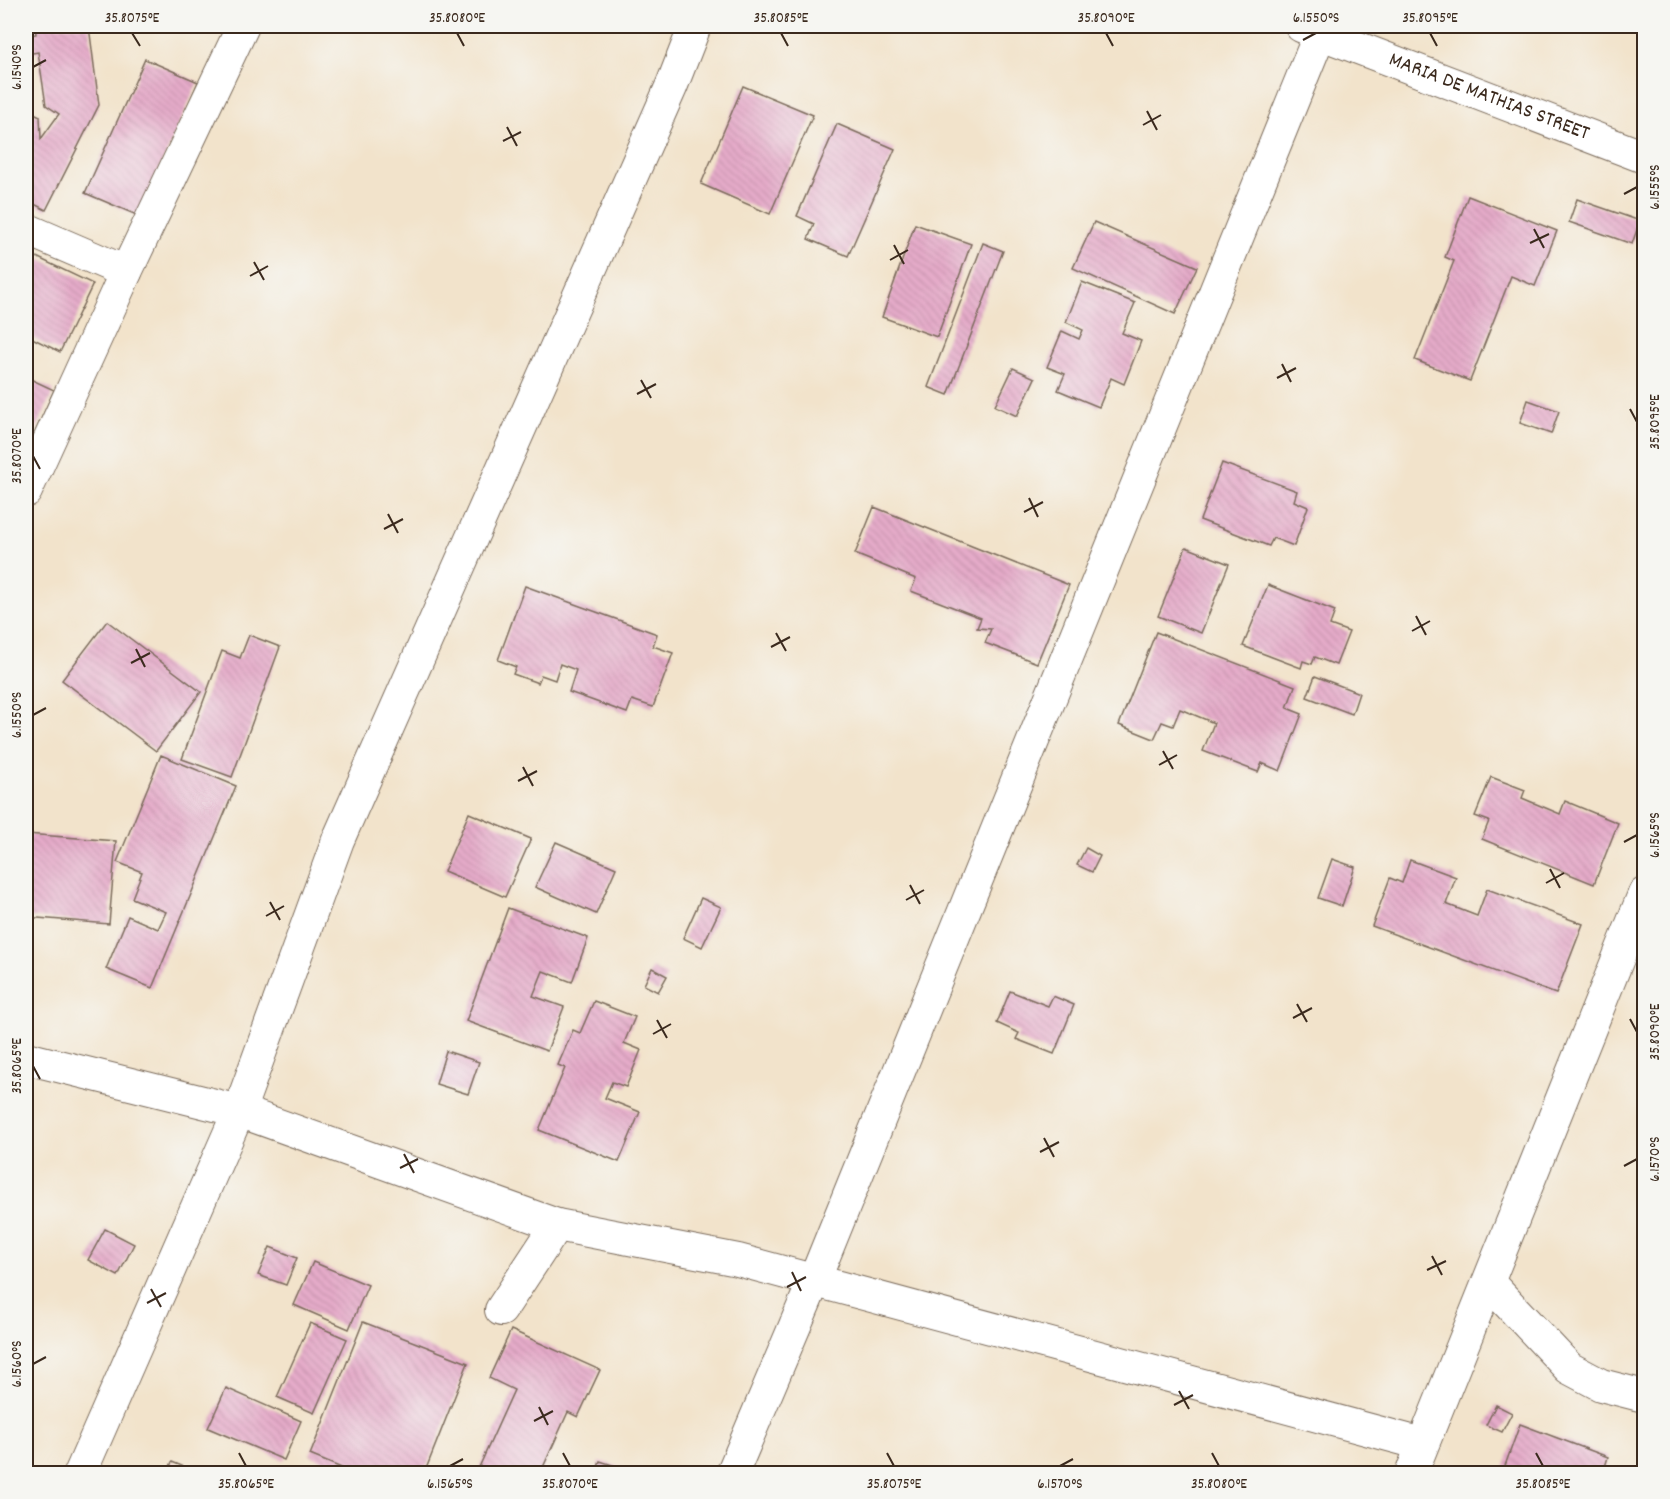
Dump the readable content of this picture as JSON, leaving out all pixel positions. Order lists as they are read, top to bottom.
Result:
{
  "streets": {
    "street": ["MARIA DE MATHIAS STREET"]
  },
  "coordinates": [
    "35.8075°E",
    "35.8080°E",
    "35.8085°E",
    "35.8090°E",
    "6.1550°S",
    "35.8095°E",
    "6.1540°S",
    "6.1555°S",
    "35.8070°E",
    "6.1565°S",
    "35.8065°E",
    "6.1570°S",
    "6.1560°S"
  ]
}
